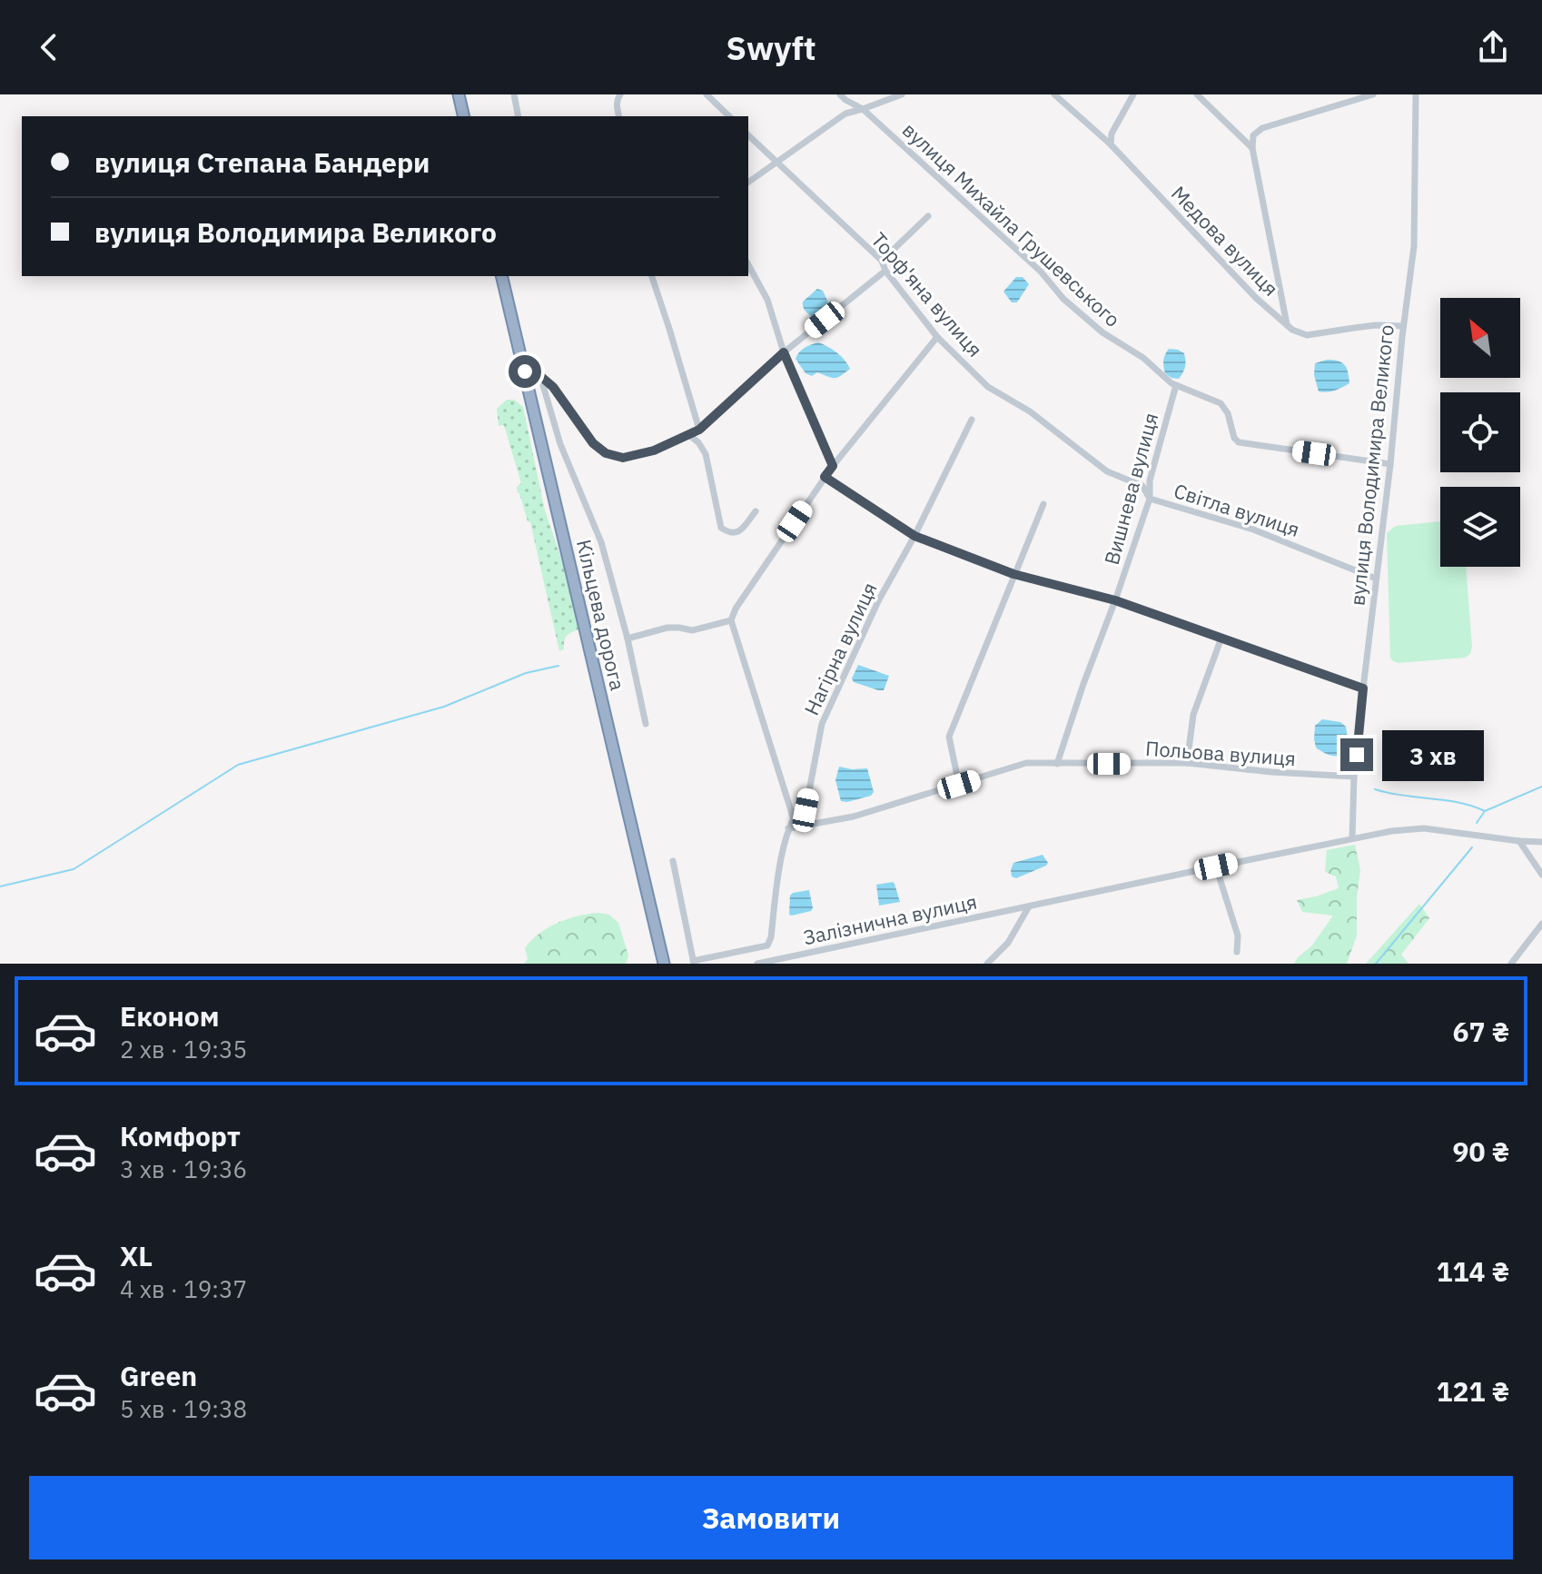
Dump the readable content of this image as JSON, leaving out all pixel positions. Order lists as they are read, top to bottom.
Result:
{
  "streets": {
    "highway": ["Кільцева дорога"],
    "street": [
      "вулиця Михайла Грушевського",
      "Медова вулиця",
      "Торф'яна вулиця",
      "вулиця Володимира Великого",
      "Вишнева вулиця",
      "Світла вулиця",
      "Нагірна вулиця",
      "Польова вулиця",
      "Залізнична вулиця"
    ]
  },
  "crossings": [
    ["вулиця Михайла Грушевського", "вулиця Володимира Великого"],
    ["вулиця Михайла Грушевського", "Вишнева вулиця"],
    ["Торф'яна вулиця", "Світла вулиця"],
    ["вулиця Володимира Великого", "Світла вулиця"],
    ["вулиця Володимира Великого", "Польова вулиця"],
    ["вулиця Володимира Великого", "Залізнична вулиця"],
    ["Вишнева вулиця", "Світла вулиця"],
    ["Вишнева вулиця", "Польова вулиця"],
    ["Нагірна вулиця", "Польова вулиця"]
  ],
  "north": "top left",
  "page": {
    "header": "Swyft",
    "banner": ["вулиця Степана Бандери", "вулиця Володимира Великого"],
    "bubble": "3 хв",
    "list": [
      {
        "name": "Економ",
        "note": "2 хв · 19:35",
        "value": "67 ₴"
      },
      {
        "name": "Комфорт",
        "note": "3 хв · 19:36",
        "value": "90 ₴"
      },
      {
        "name": "XL",
        "note": "4 хв · 19:37",
        "value": "114 ₴"
      },
      {
        "name": "Green",
        "note": "5 хв · 19:38",
        "value": "121 ₴"
      }
    ],
    "buttons": "Замовити"
  }
}
